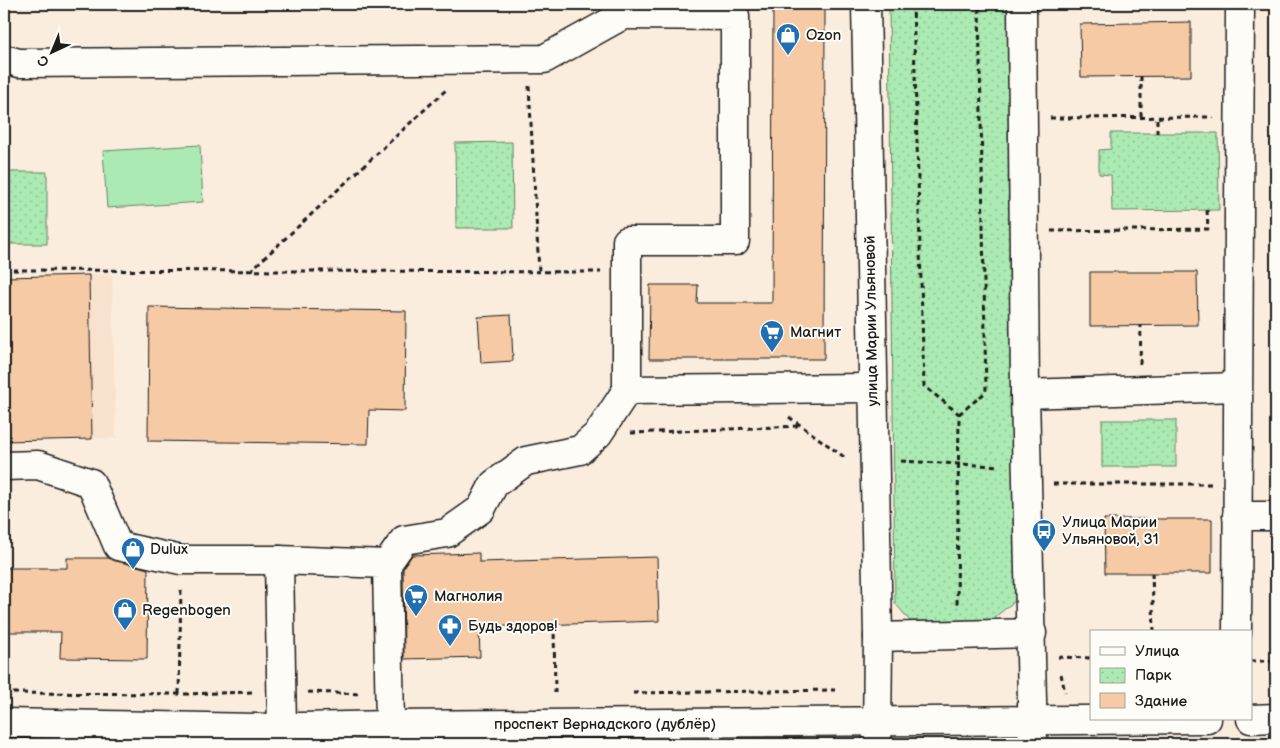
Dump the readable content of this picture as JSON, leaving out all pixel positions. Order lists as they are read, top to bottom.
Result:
{
  "streets": {
    "street": ["улица Марии Ульяновой", "проспект Вернадского (дублёр)"]
  },
  "crossings": [
    ["улица Марии Ульяновой", "проспект Вернадского (дублёр)"]
  ],
  "places": {
    "shop": ["Ozon", "Dulux", "Regenbogen"],
    "supermarket": ["Магнит", "Магнолия"],
    "bus stop": ["Улица Марии Ульяновой, 31"],
    "pharmacy": ["Будь здоров!"]
  },
  "legend": ["Улица", "Парк", "Здание"],
  "north": "bottom left"
}
